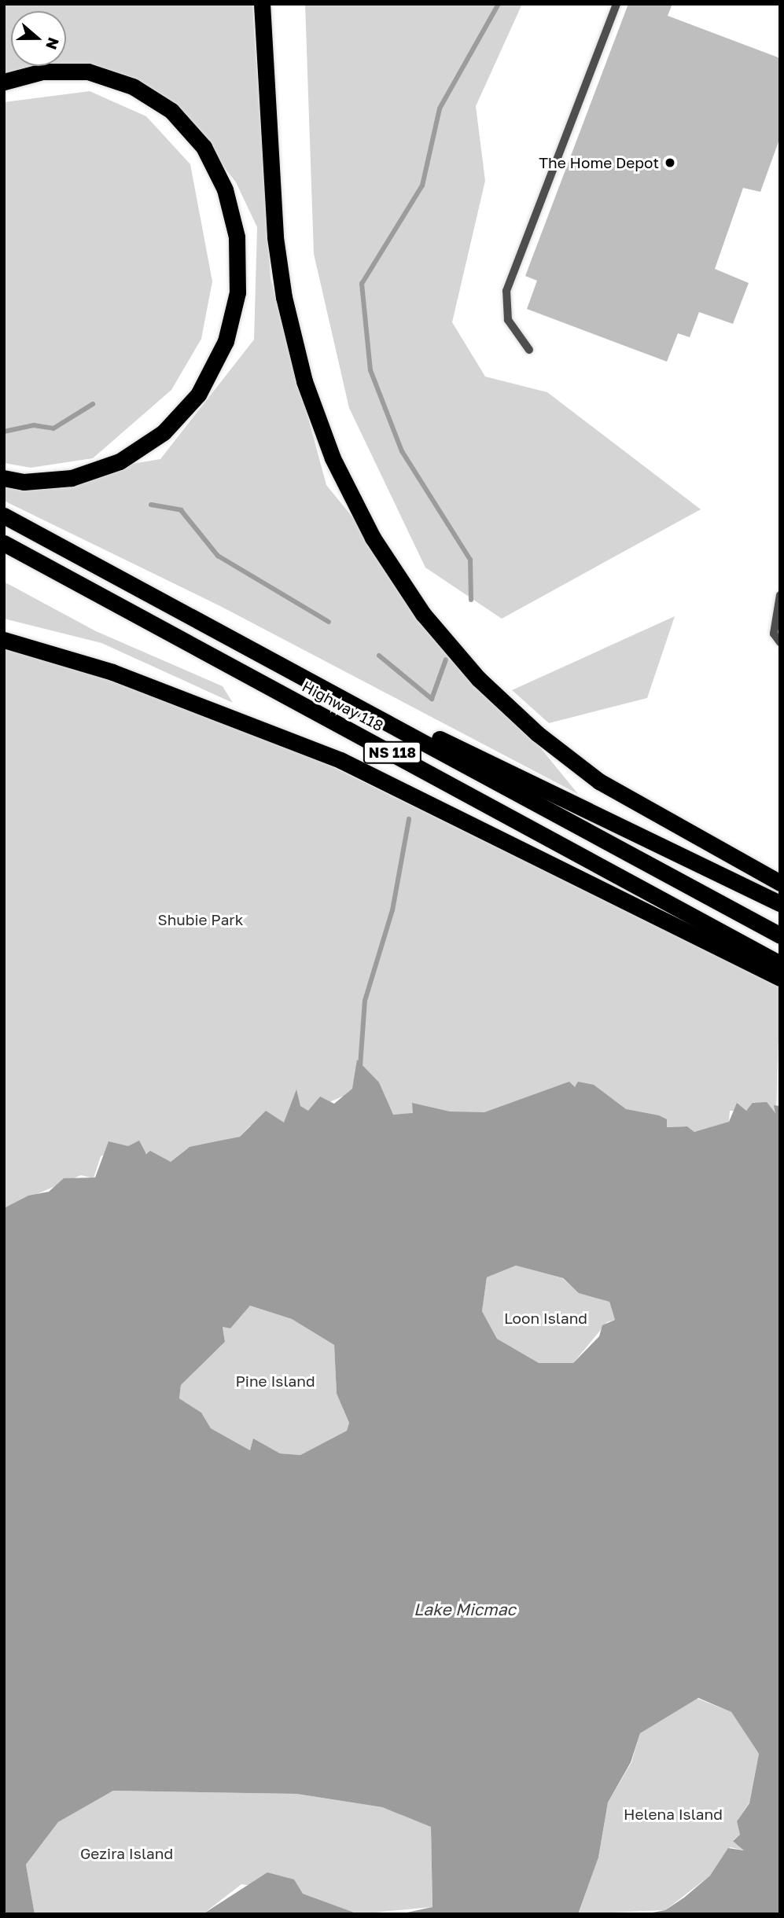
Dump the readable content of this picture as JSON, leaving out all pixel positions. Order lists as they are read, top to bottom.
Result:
{
  "streets": {
    "highway": ["Highway 118", "NS 118"]
  },
  "water": ["Lake Micmac"],
  "parks": [
    "Shubie Park",
    "Loon Island",
    "Pine Island",
    "Helena Island",
    "Gezira Island"
  ],
  "places": ["The Home Depot"],
  "north": "right"
}
